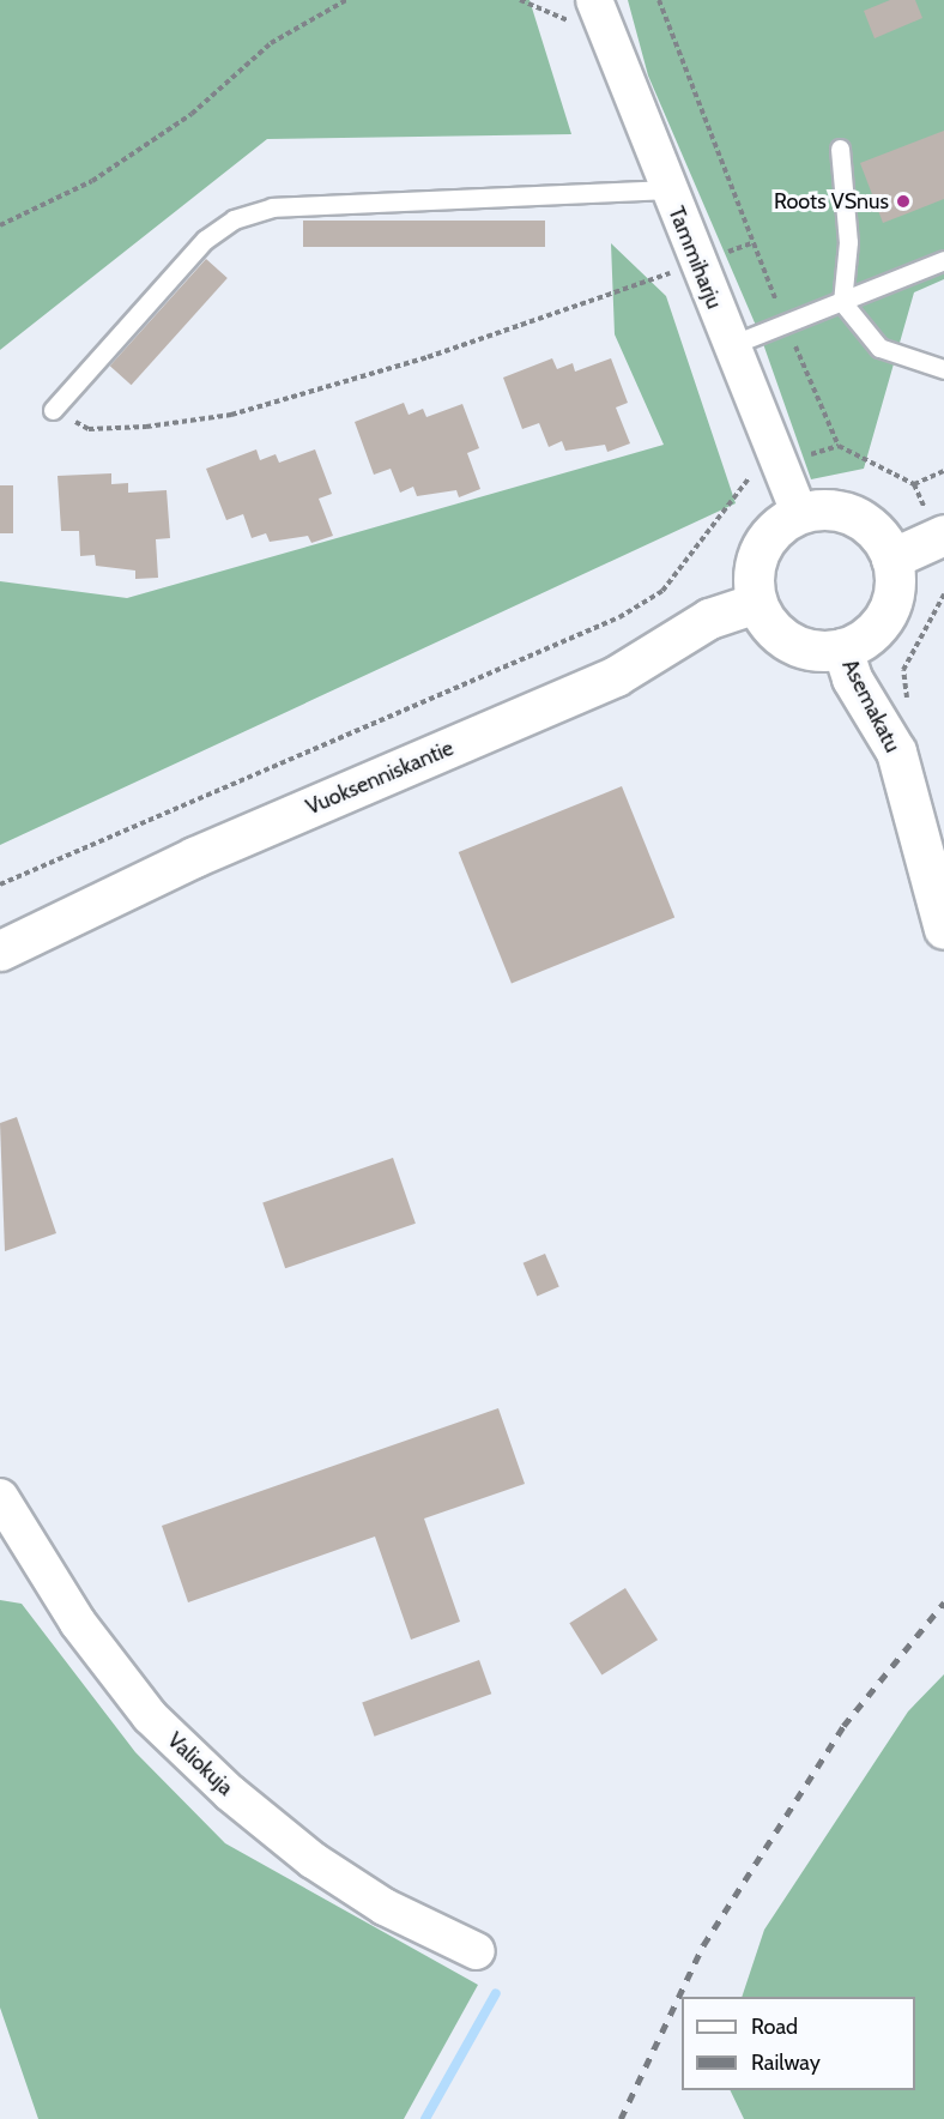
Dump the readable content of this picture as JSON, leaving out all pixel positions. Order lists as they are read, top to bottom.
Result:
{
  "streets": {
    "street": [
      "Tammiharju",
      "Asemakatu",
      "Vuoksenniskantie",
      "Valiokuja"
    ]
  },
  "crossings": [
    ["Tammiharju", "Asemakatu"],
    ["Tammiharju", "Vuoksenniskantie"],
    ["Asemakatu", "Vuoksenniskantie"]
  ],
  "places": ["Roots VSnus"],
  "legend": ["Road", "Railway"]
}
